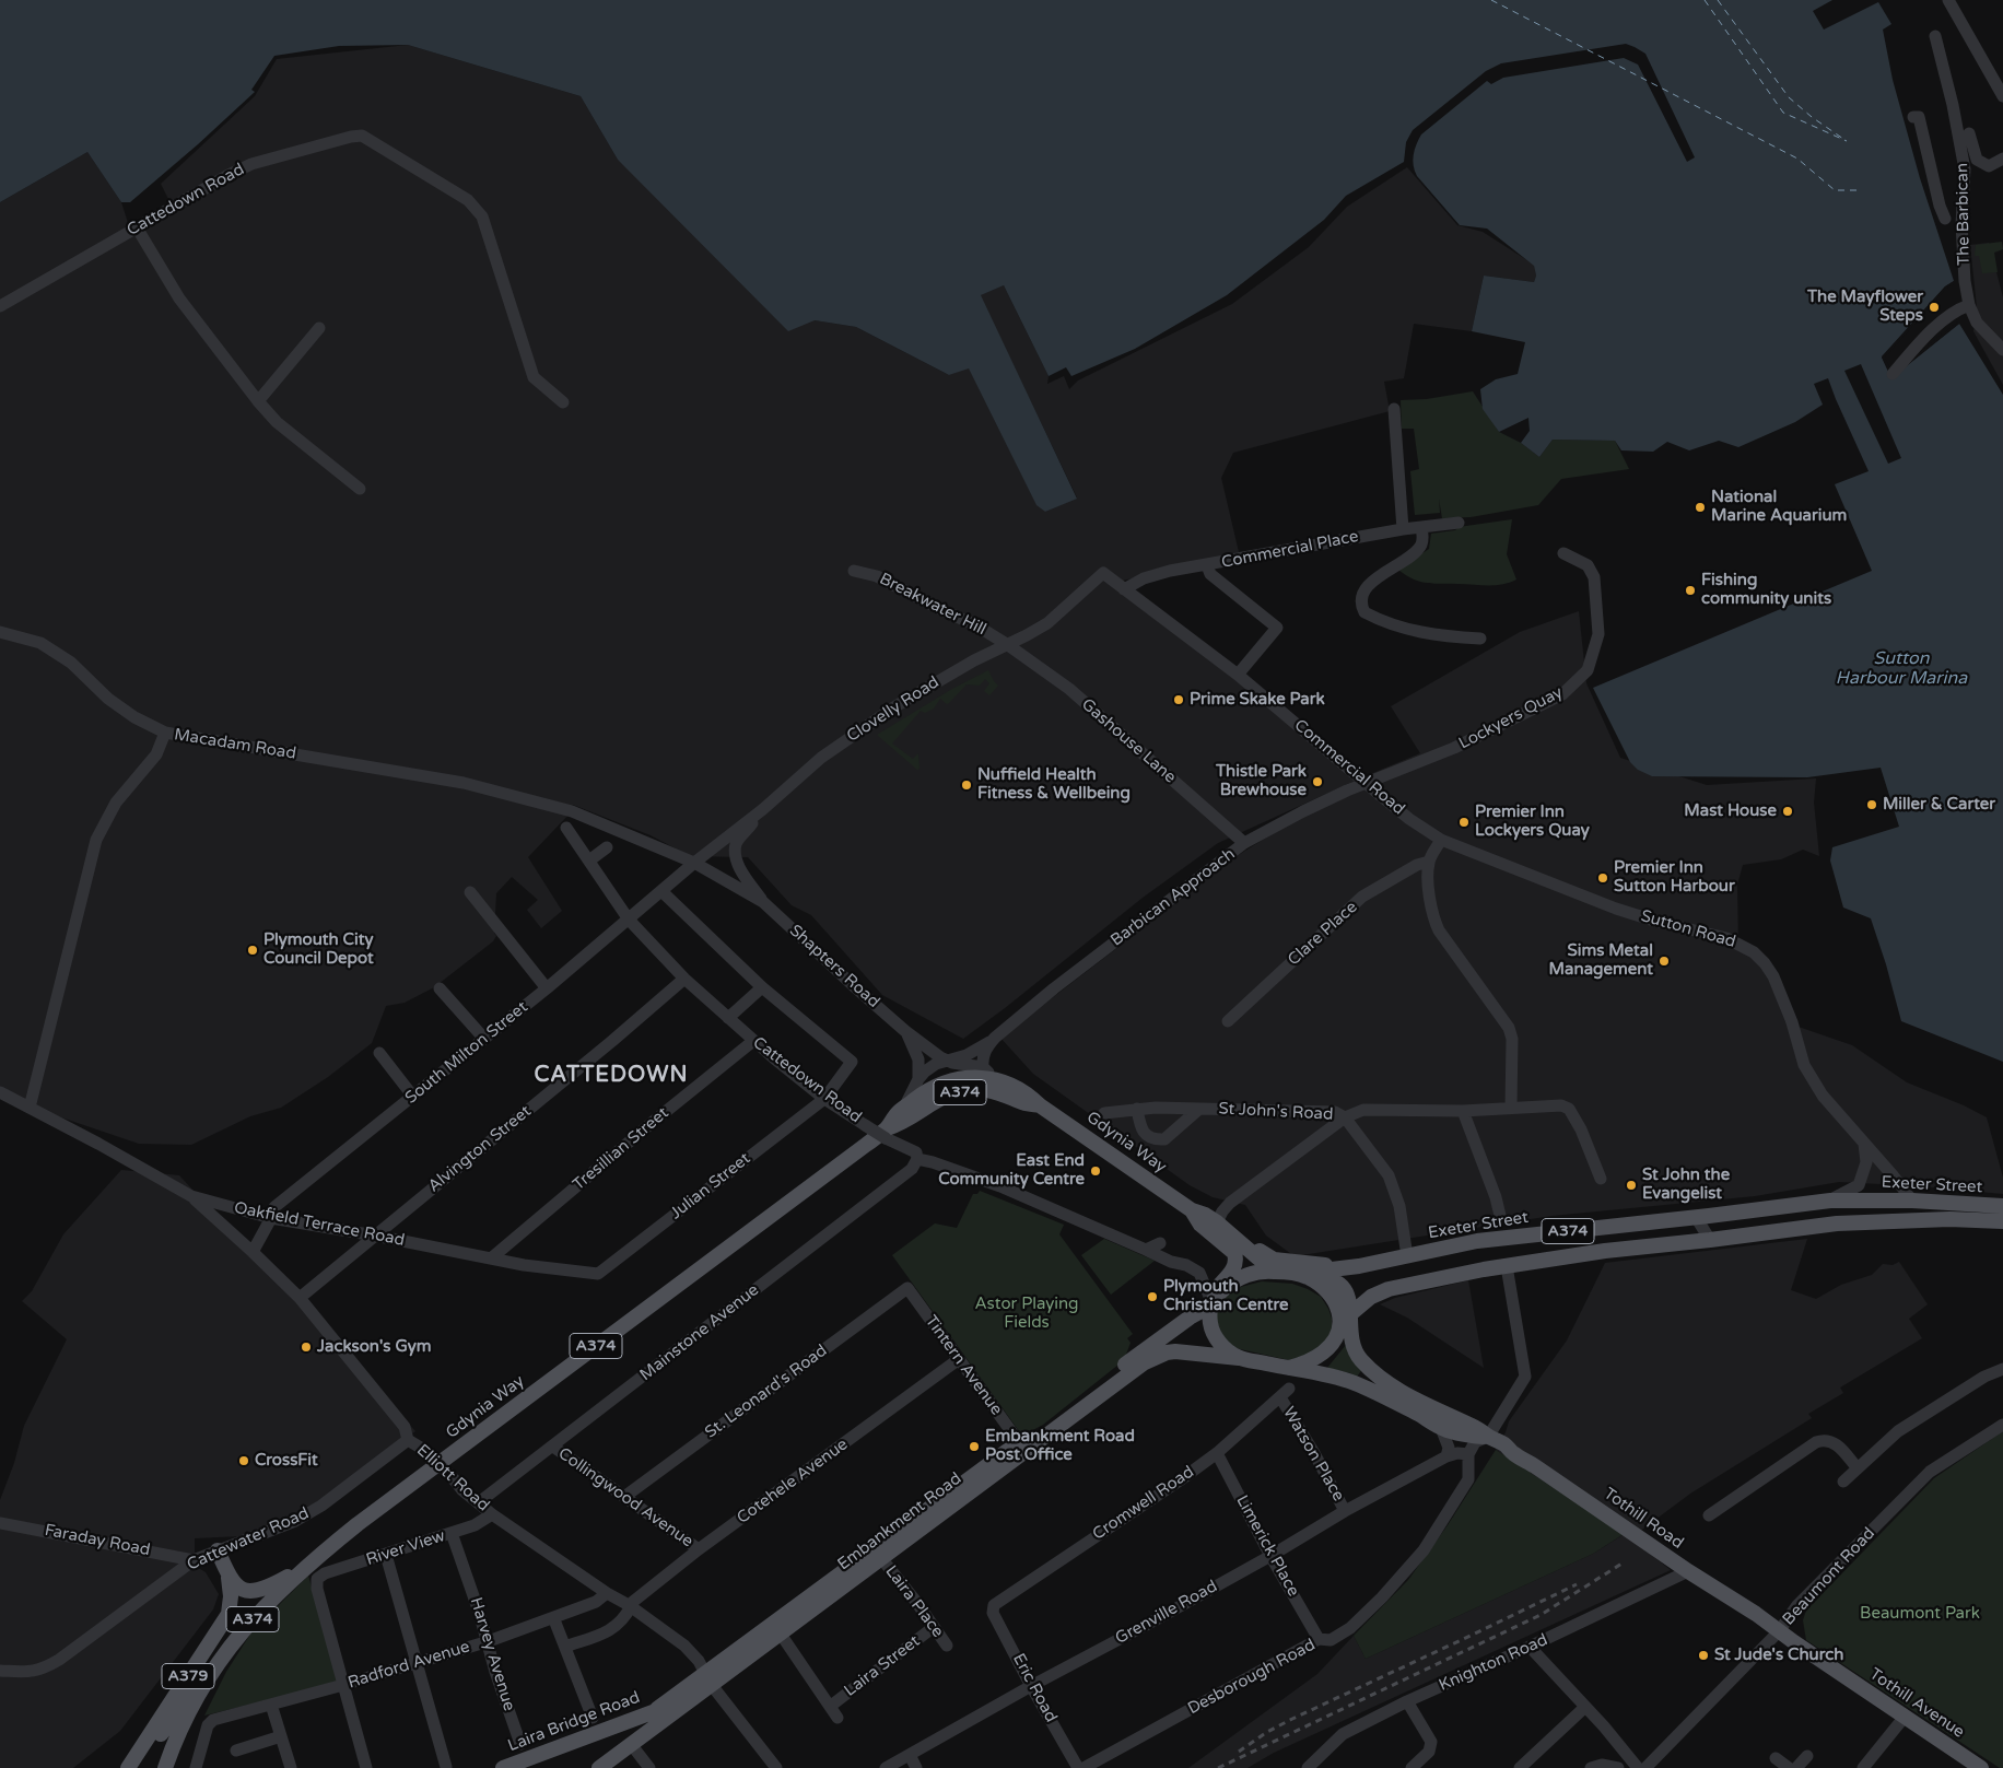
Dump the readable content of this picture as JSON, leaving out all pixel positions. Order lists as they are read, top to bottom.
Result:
{
  "streets": {
    "main road": [
      "A374",
      "Gdynia Way",
      "Exeter Street",
      "Tothill Road",
      "Embankment Road",
      "A379",
      "Tothill Avenue",
      "Laira Bridge Road"
    ],
    "street": [
      "Cattedown Road",
      "The Barbican",
      "Commercial Place",
      "Breakwater Hill",
      "Clovelly Road",
      "Lockyers Quay",
      "Gashouse Lane",
      "Macadam Road",
      "Commercial Road",
      "Barbican Approach",
      "Sutton Road",
      "Clare Place",
      "Shapters Road",
      "South Milton Street",
      "St John's Road",
      "Alvington Street",
      "Tresillian Street",
      "Julian Street",
      "Oakfield Terrace Road",
      "Mainstone Avenue",
      "Tintern Avenue",
      "St. Leonard's Road",
      "Watson Place",
      "Elliott Road",
      "Cotehele Avenue",
      "Collingwood Avenue",
      "Cromwell Road",
      "Cattewater Road",
      "Faraday Road",
      "Limerick Place",
      "River View",
      "Beaumont Road",
      "Laira Place",
      "Grenville Road",
      "Harvey Avenue",
      "Knighton Road",
      "Radford Avenue",
      "Laira Street",
      "Desborough Road",
      "Eric Road"
    ]
  },
  "crossings": [
    ["Cattedown Road", "South Milton Street"],
    ["Cattedown Road", "Gdynia Way"],
    ["Cattedown Road", "Alvington Street"],
    ["Cattedown Road", "Tresillian Street"],
    ["Cattedown Road", "Exeter Street"],
    ["Cattedown Road", "Julian Street"],
    ["Cattedown Road", "Mainstone Avenue"],
    ["Cattedown Road", "Tothill Road"],
    ["Cattedown Road", "Embankment Road"],
    ["Commercial Place", "Commercial Road"],
    ["Breakwater Hill", "Clovelly Road"],
    ["Breakwater Hill", "Gashouse Lane"],
    ["Clovelly Road", "Gashouse Lane"],
    ["Clovelly Road", "Macadam Road"],
    ["Clovelly Road", "Commercial Road"],
    ["Clovelly Road", "Shapters Road"],
    ["Clovelly Road", "South Milton Street"],
    ["Lockyers Quay", "Commercial Road"],
    ["Lockyers Quay", "Barbican Approach"],
    ["Gashouse Lane", "Barbican Approach"],
    ["Macadam Road", "Shapters Road"],
    ["Macadam Road", "South Milton Street"],
    ["Macadam Road", "Oakfield Terrace Road"],
    ["Commercial Road", "Barbican Approach"],
    ["Commercial Road", "Sutton Road"],
    ["Barbican Approach", "Shapters Road"],
    ["Barbican Approach", "Gdynia Way"],
    ["Sutton Road", "Exeter Street"],
    ["Shapters Road", "South Milton Street"],
    ["South Milton Street", "Oakfield Terrace Road"],
    ["South Milton Street", "Elliott Road"],
    ["A374", "Gdynia Way"],
    ["A374", "Exeter Street"],
    ["Gdynia Way", "Exeter Street"],
    ["Gdynia Way", "Tothill Road"],
    ["Gdynia Way", "Embankment Road"],
    ["Gdynia Way", "A379"],
    ["Alvington Street", "Oakfield Terrace Road"],
    ["Alvington Street", "Elliott Road"],
    ["Tresillian Street", "Oakfield Terrace Road"],
    ["Exeter Street", "Tothill Road"],
    ["Exeter Street", "Embankment Road"],
    ["Julian Street", "Oakfield Terrace Road"],
    ["Oakfield Terrace Road", "Elliott Road"],
    ["Mainstone Avenue", "Elliott Road"],
    ["Mainstone Avenue", "Collingwood Avenue"],
    ["Tintern Avenue", "St. Leonard's Road"],
    ["Tintern Avenue", "Cotehele Avenue"],
    ["Tintern Avenue", "Embankment Road"],
    ["St. Leonard's Road", "Collingwood Avenue"],
    ["Watson Place", "Cromwell Road"],
    ["Watson Place", "Grenville Road"],
    ["Elliott Road", "Cotehele Avenue"],
    ["Elliott Road", "Embankment Road"],
    ["Elliott Road", "Cattewater Road"],
    ["Elliott Road", "River View"],
    ["Elliott Road", "Radford Avenue"],
    ["Cotehele Avenue", "Collingwood Avenue"],
    ["Cromwell Road", "Limerick Place"],
    ["Cromwell Road", "Eric Road"],
    ["Tothill Road", "Embankment Road"],
    ["Tothill Road", "Beaumont Road"],
    ["Tothill Road", "Knighton Road"],
    ["Tothill Road", "Tothill Avenue"],
    ["Embankment Road", "Laira Place"],
    ["Embankment Road", "Laira Bridge Road"],
    ["Cattewater Road", "Faraday Road"],
    ["Cattewater Road", "A379"],
    ["Limerick Place", "Grenville Road"],
    ["Limerick Place", "Desborough Road"],
    ["River View", "Harvey Avenue"],
    ["River View", "Radford Avenue"],
    ["Beaumont Road", "Tothill Avenue"],
    ["Laira Place", "Laira Street"],
    ["Grenville Road", "Desborough Road"],
    ["Grenville Road", "Eric Road"],
    ["Harvey Avenue", "Radford Avenue"]
  ],
  "districts": ["CATTEDOWN"],
  "water": ["Sutton Harbour Marina"],
  "parks": ["Astor Playing Fields", "Beaumont Park"],
  "places": [
    "The Mayflower Steps",
    "National Marine Aquarium",
    "Fishing community units",
    "Prime Skake Park",
    "Thistle Park Brewhouse",
    "Nuffield Health Fitness & Wellbeing",
    "Miller & Carter",
    "Mast House",
    "Premier Inn Lockyers Quay",
    "Premier Inn Sutton Harbour",
    "Plymouth City Council Depot",
    "Sims Metal Management",
    "East End Community Centre",
    "St John the Evangelist",
    "Plymouth Christian Centre",
    "Jackson's Gym",
    "Embankment Road Post Office",
    "CrossFit",
    "St Jude's Church"
  ]
}
